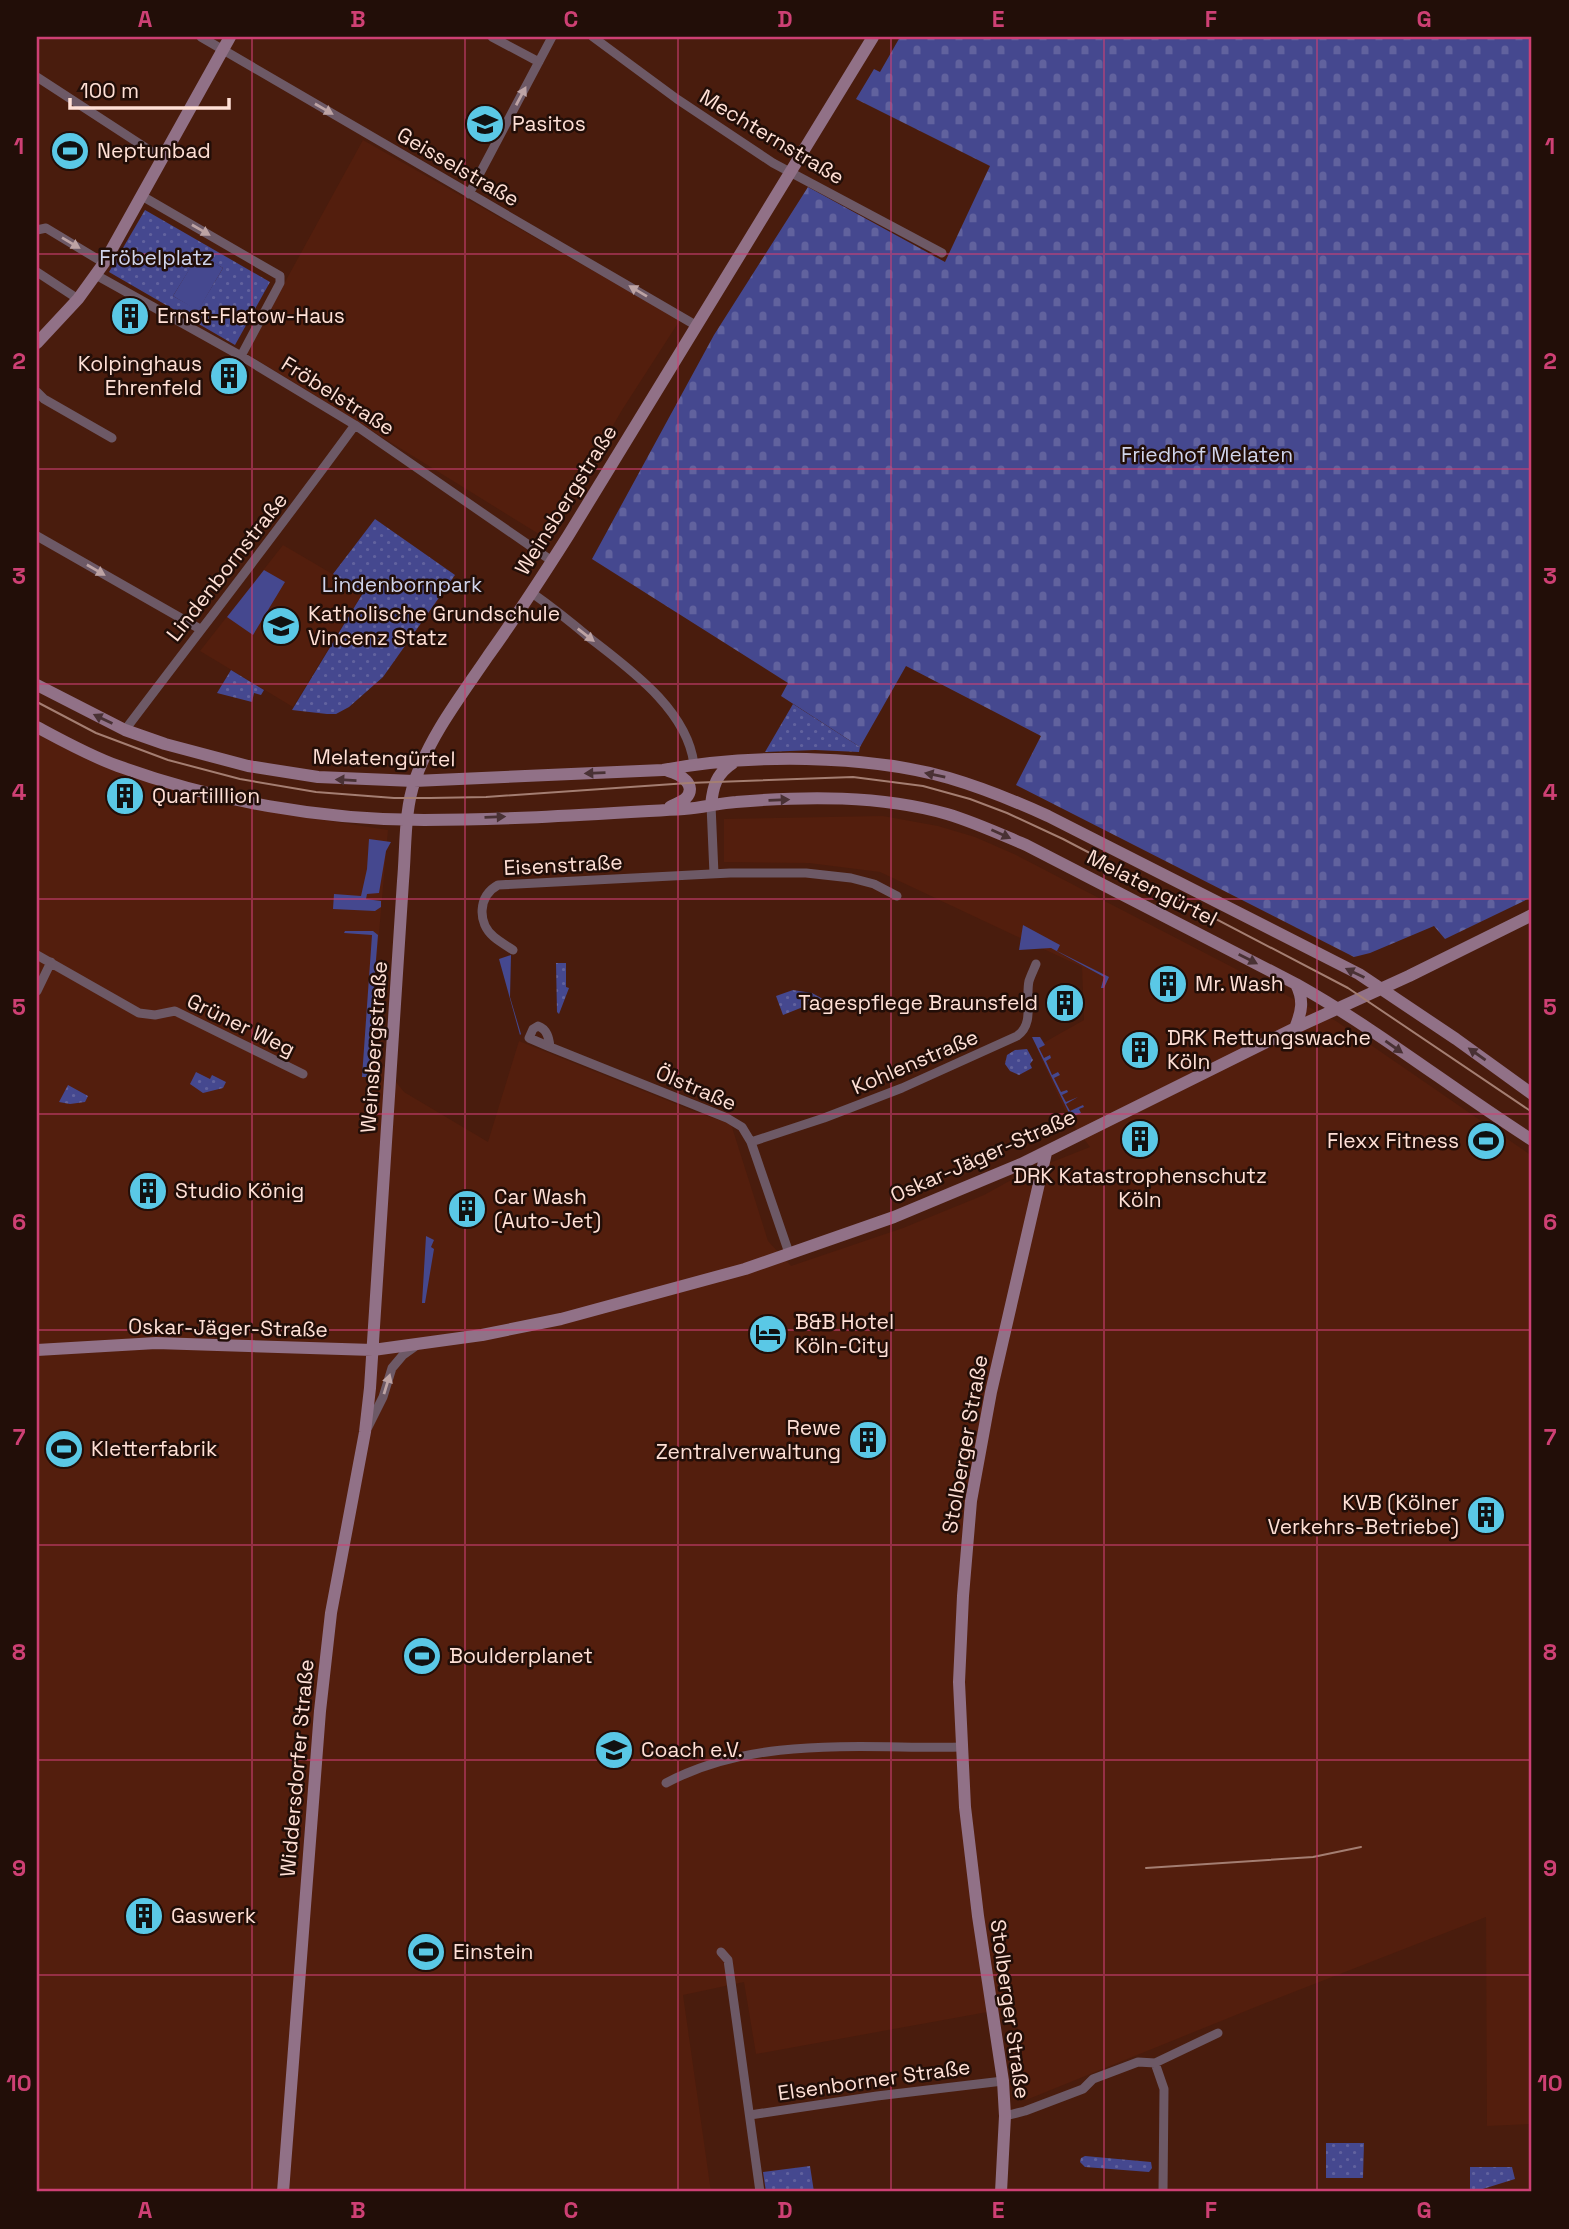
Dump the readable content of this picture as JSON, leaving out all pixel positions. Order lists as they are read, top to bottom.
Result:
{
  "streets": {
    "main road": [
      "Weinsbergstraße",
      "Melatengürtel",
      "Oskar-Jäger-Straße",
      "Stolberger Straße",
      "Widdersdorfer Straße"
    ],
    "street": [
      "Mechternstraße",
      "Geisselstraße",
      "Fröbelstraße",
      "Lindenbornstraße",
      "Eisenstraße",
      "Grüner Weg",
      "Kohlenstraße",
      "Ölstraße",
      "Elsenborner Straße"
    ]
  },
  "crossings": [
    ["Mechternstraße", "Weinsbergstraße"],
    ["Geisselstraße", "Weinsbergstraße"],
    ["Fröbelstraße", "Weinsbergstraße"],
    ["Fröbelstraße", "Lindenbornstraße"],
    ["Weinsbergstraße", "Melatengürtel"],
    ["Weinsbergstraße", "Oskar-Jäger-Straße"],
    ["Weinsbergstraße", "Widdersdorfer Straße"],
    ["Lindenbornstraße", "Melatengürtel"],
    ["Melatengürtel", "Oskar-Jäger-Straße"],
    ["Kohlenstraße", "Ölstraße"],
    ["Ölstraße", "Oskar-Jäger-Straße"],
    ["Oskar-Jäger-Straße", "Stolberger Straße"],
    ["Oskar-Jäger-Straße", "Widdersdorfer Straße"],
    ["Stolberger Straße", "Elsenborner Straße"]
  ],
  "parks": ["Fröbelplatz", "Friedhof Melaten", "Lindenbornpark"],
  "places": {
    "school or university": ["Pasitos", "Katholische Grundschule Vincenz Statz", "Coach e.V."],
    "sports": [
      "Neptunbad",
      "Flexx Fitness",
      "Kletterfabrik",
      "Boulderplanet",
      "Einstein"
    ],
    "building": [
      "Ernst-Flatow-Haus",
      "Kolpinghaus Ehrenfeld",
      "Quartilllion",
      "Mr. Wash",
      "Tagespflege Braunsfeld",
      "DRK Rettungswache Köln",
      "DRK Katastrophenschutz Köln",
      "Studio König",
      "Car Wash (Auto-Jet)",
      "Rewe Zentralverwaltung",
      "KVB (Kölner Verkehrs-Betriebe)",
      "Gaswerk"
    ],
    "hotel": ["B&B Hotel Köln-City"]
  },
  "scale_bar": "100 m",
  "grid": {
    "columns": [
      "A",
      "B",
      "C",
      "D",
      "E",
      "F",
      "G"
    ],
    "rows": [
      "1",
      "2",
      "3",
      "4",
      "5",
      "6",
      "7",
      "8",
      "9",
      "10"
    ]
  }
}
